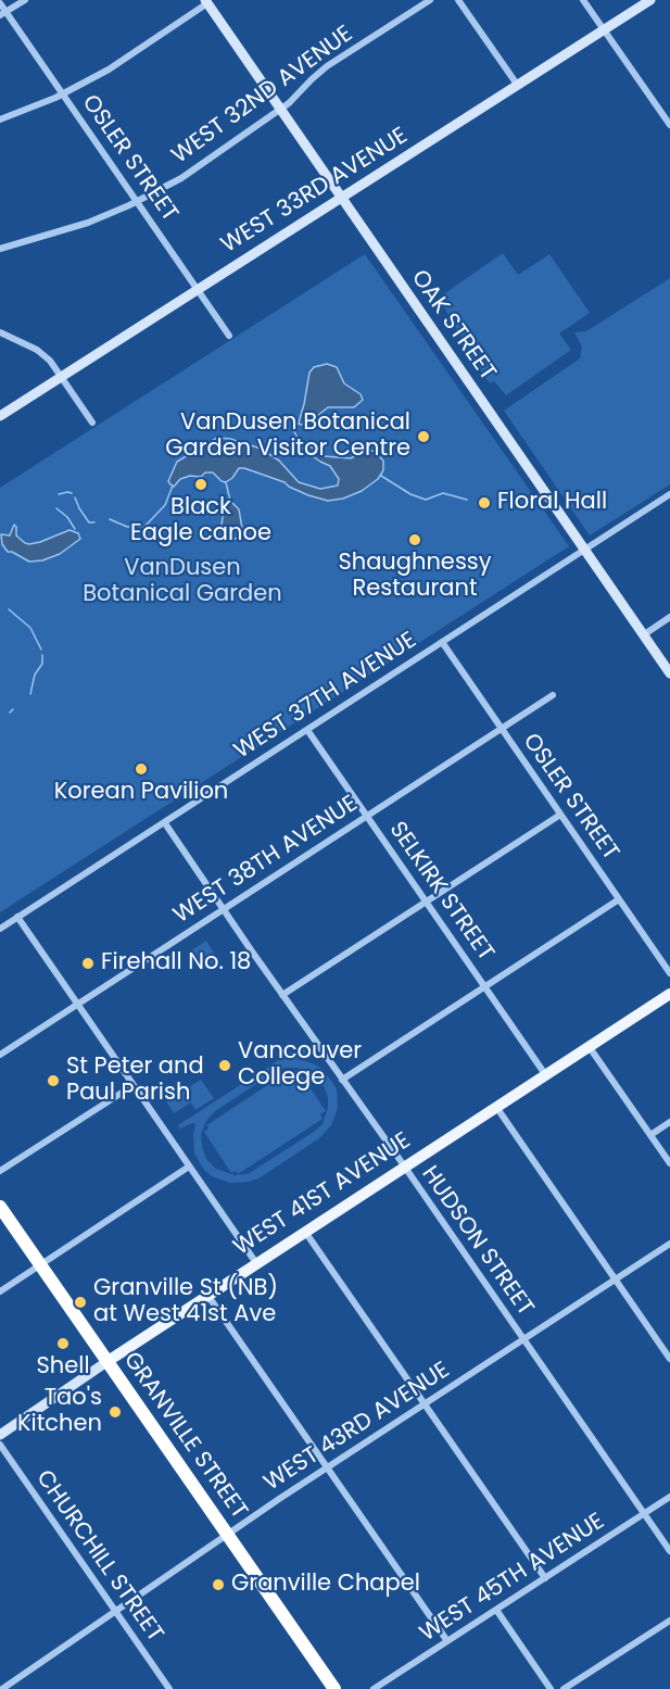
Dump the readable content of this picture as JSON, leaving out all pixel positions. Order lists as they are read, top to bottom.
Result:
{
  "streets": {
    "highway": ["GRANVILLE STREET"],
    "main road": ["WEST 33RD AVENUE", "OAK STREET", "WEST 41ST AVENUE"],
    "street": [
      "WEST 32ND AVENUE",
      "OSLER STREET",
      "WEST 37TH AVENUE",
      "WEST 38TH AVENUE",
      "SELKIRK STREET",
      "HUDSON STREET",
      "WEST 43RD AVENUE",
      "CHURCHILL STREET",
      "WEST 45TH AVENUE"
    ]
  },
  "crossings": [
    ["WEST 32ND AVENUE", "OSLER STREET"],
    ["WEST 32ND AVENUE", "OAK STREET"],
    ["OSLER STREET", "WEST 33RD AVENUE"],
    ["OSLER STREET", "WEST 37TH AVENUE"],
    ["OSLER STREET", "WEST 38TH AVENUE"],
    ["WEST 33RD AVENUE", "OAK STREET"],
    ["OAK STREET", "WEST 37TH AVENUE"],
    ["WEST 37TH AVENUE", "SELKIRK STREET"],
    ["WEST 37TH AVENUE", "HUDSON STREET"],
    ["WEST 38TH AVENUE", "SELKIRK STREET"],
    ["WEST 38TH AVENUE", "HUDSON STREET"],
    ["SELKIRK STREET", "WEST 41ST AVENUE"],
    ["WEST 41ST AVENUE", "HUDSON STREET"],
    ["WEST 41ST AVENUE", "GRANVILLE STREET"],
    ["HUDSON STREET", "WEST 43RD AVENUE"],
    ["HUDSON STREET", "WEST 45TH AVENUE"],
    ["WEST 43RD AVENUE", "GRANVILLE STREET"],
    ["WEST 43RD AVENUE", "CHURCHILL STREET"]
  ],
  "parks": ["VanDusen Botanical Garden"],
  "places": [
    "VanDusen Botanical Garden Visitor Centre",
    "Black Eagle canoe",
    "Floral Hall",
    "Shaughnessy Restaurant",
    "Korean Pavilion",
    "Firehall No. 18",
    "Vancouver College",
    "St Peter and Paul Parish",
    "Granville St (NB) at West 41st Ave",
    "Shell",
    "Tao's Kitchen",
    "Granville Chapel"
  ]
}
